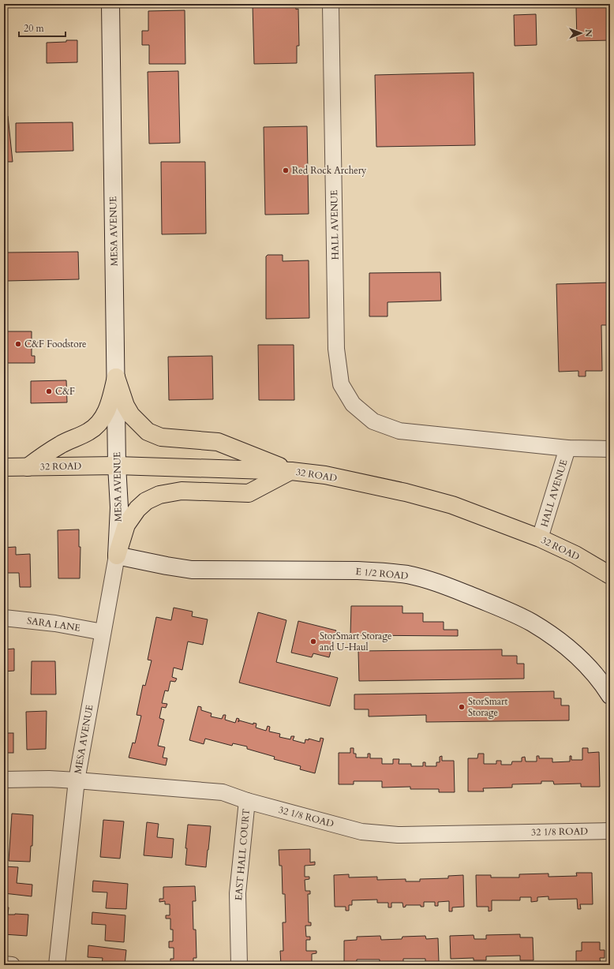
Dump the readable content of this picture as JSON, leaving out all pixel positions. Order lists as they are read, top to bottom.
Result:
{
  "streets": {
    "main road": ["32 ROAD"],
    "street": [
      "HALL AVENUE",
      "MESA AVENUE",
      "E 1/2 ROAD",
      "SARA LANE",
      "32 1/8 ROAD",
      "EAST HALL COURT"
    ]
  },
  "crossings": [
    ["HALL AVENUE", "32 ROAD"],
    ["MESA AVENUE", "32 ROAD"],
    ["MESA AVENUE", "E 1/2 ROAD"],
    ["MESA AVENUE", "SARA LANE"],
    ["MESA AVENUE", "32 1/8 ROAD"],
    ["32 1/8 ROAD", "EAST HALL COURT"]
  ],
  "places": [
    "Red Rock Archery",
    "C&F Foodstore",
    "C&F",
    "StorSmart Storage and U-Haul",
    "StorSmart Storage"
  ],
  "scale_bar": "20 m",
  "north": "right"
}
